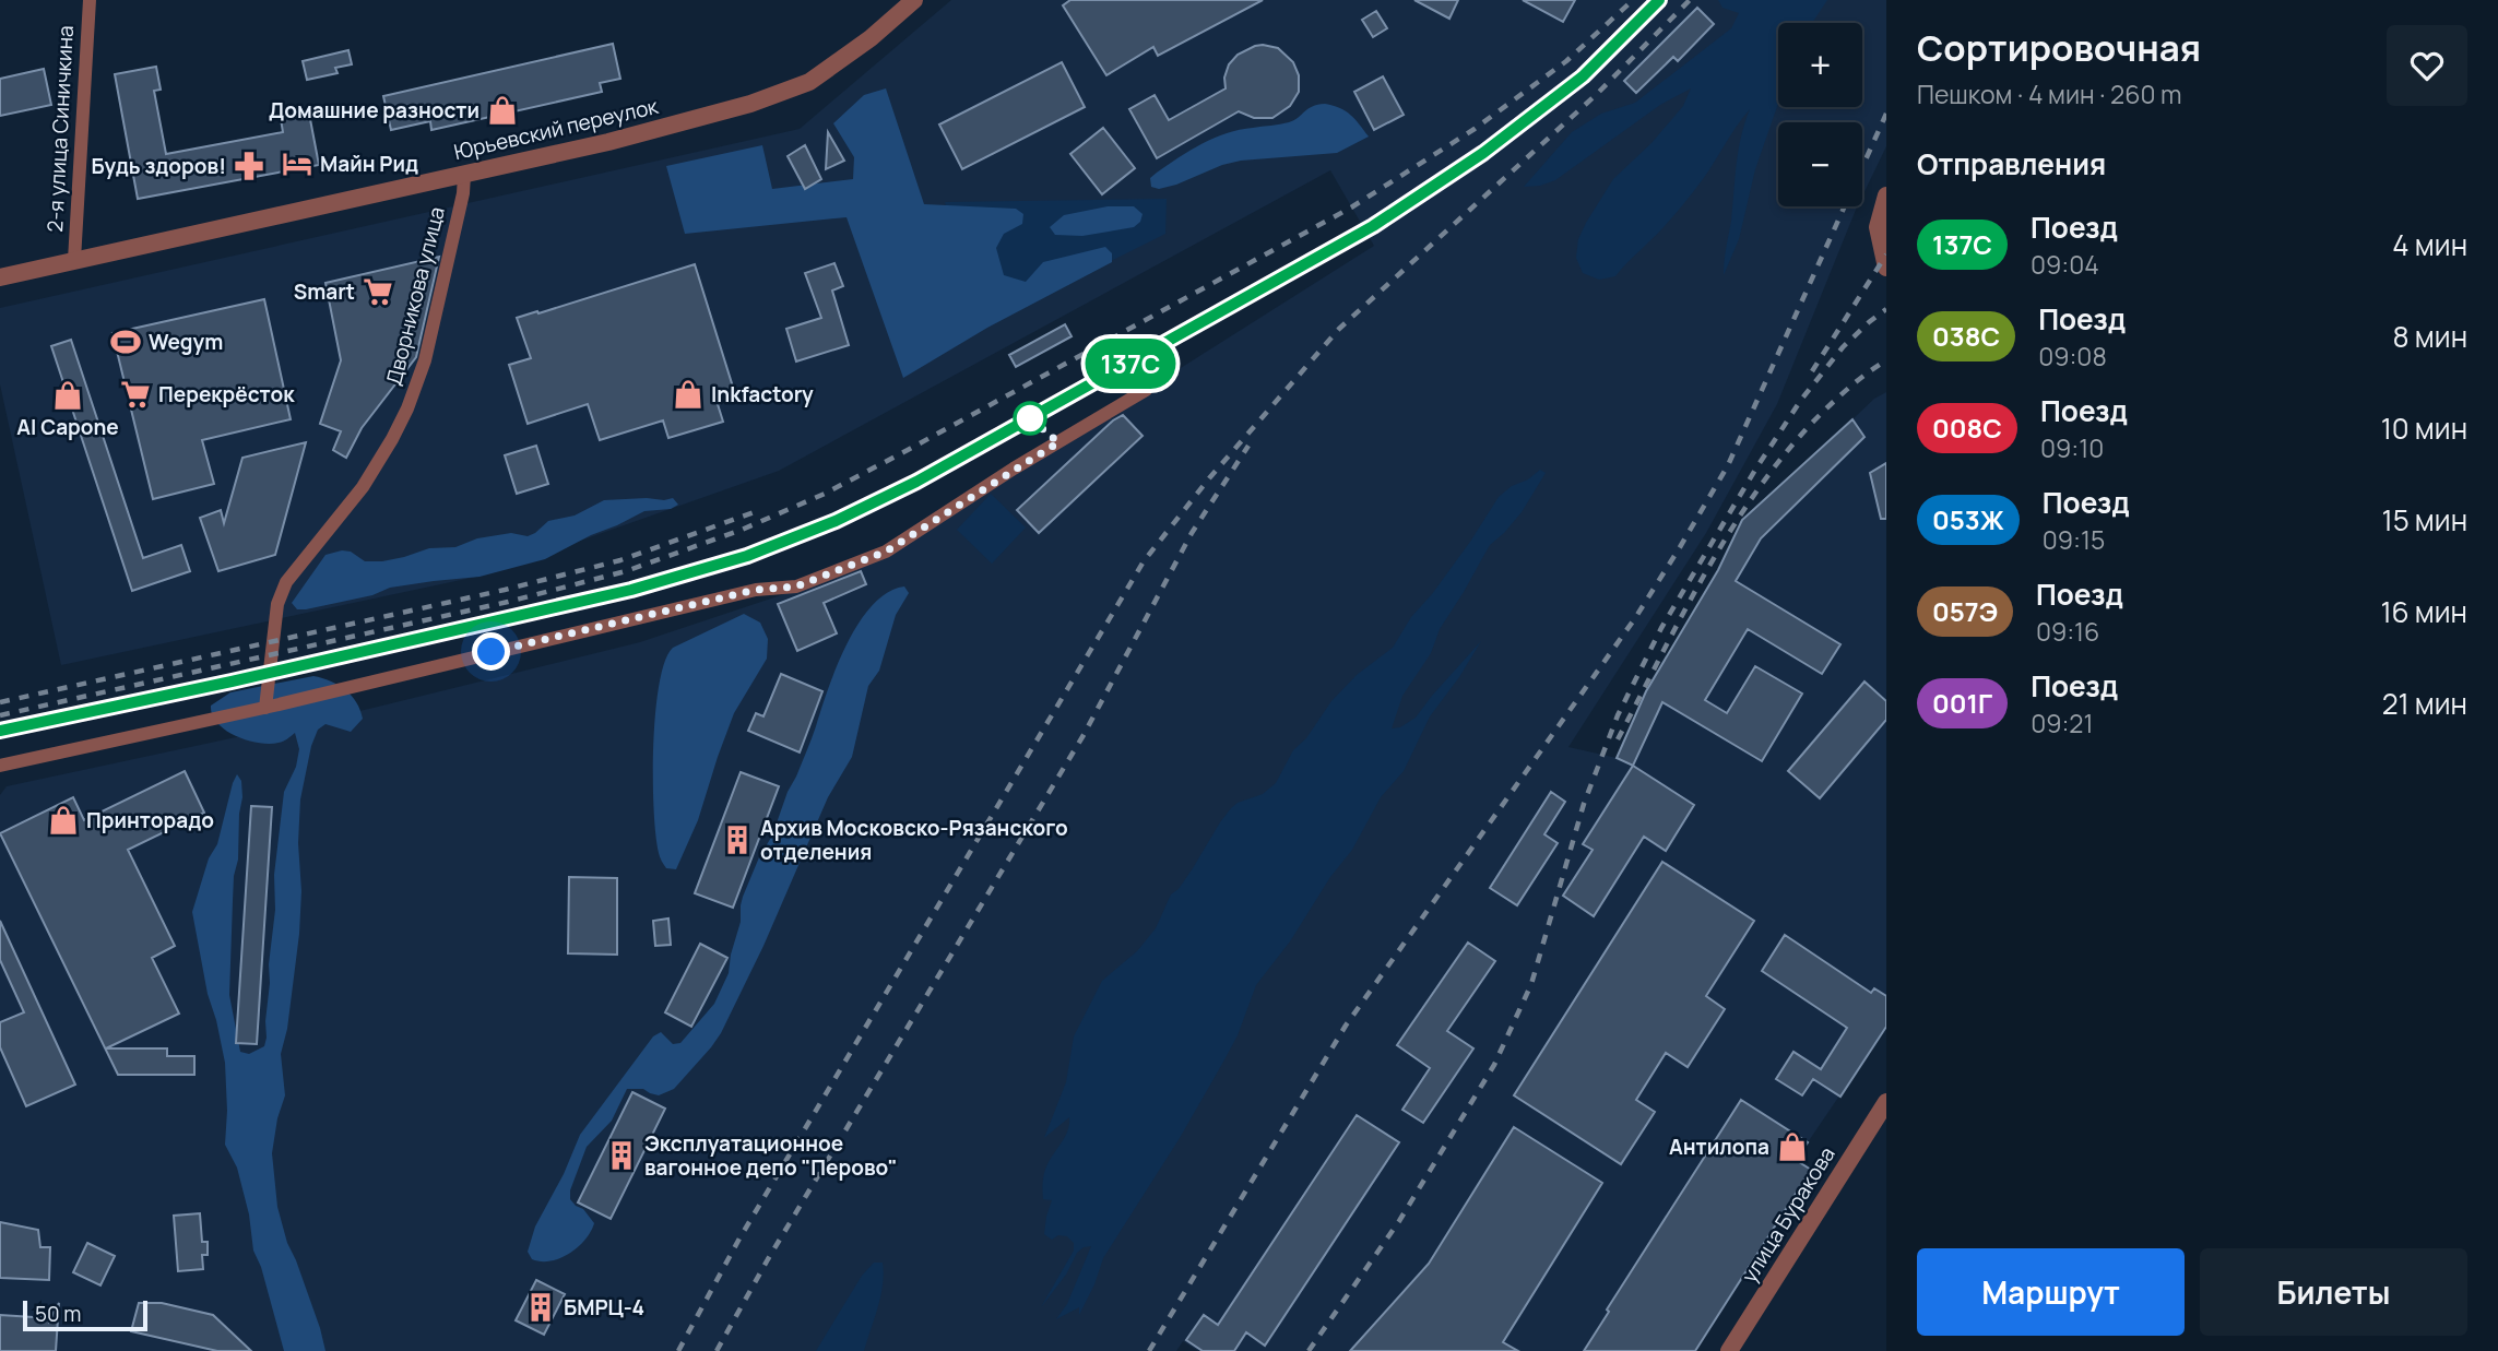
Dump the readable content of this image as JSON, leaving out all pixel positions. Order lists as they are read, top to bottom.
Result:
{
  "streets": {
    "street": [
      "2-я улица Синичкина",
      "Юрьевский переулок",
      "Дворникова улица",
      "улица Буракова"
    ]
  },
  "crossings": [
    ["2-я улица Синичкина", "Юрьевский переулок"],
    ["Юрьевский переулок", "Дворникова улица"]
  ],
  "places": {
    "shop": [
      "Домашние разности",
      "Inkfactory",
      "Al Capone",
      "Принторадо",
      "Антилопа"
    ],
    "hotel": ["Майн Рид"],
    "pharmacy": ["Будь здоров!"],
    "supermarket": ["Smart", "Перекрёсток"],
    "sports": ["Wegym"],
    "building": ["Архив Московско-Рязанского отделения", "Эксплуатационное вагонное депо \"Перово\"", "БМРЦ-4"]
  },
  "scale_bar": "50 m",
  "page": {
    "on_map": "137С",
    "heading": [
      ["Сортировочная", "Пешком · 4 мин · 260 m"],
      "Отправления"
    ],
    "map_buttons": ["+", "−"],
    "list": [
      {
        "mark": "137С",
        "name": "Поезд",
        "note": "09:04",
        "value": "4 мин"
      },
      {
        "mark": "038С",
        "name": "Поезд",
        "note": "09:08",
        "value": "8 мин"
      },
      {
        "mark": "008С",
        "name": "Поезд",
        "note": "09:10",
        "value": "10 мин"
      },
      {
        "mark": "053Ж",
        "name": "Поезд",
        "note": "09:15",
        "value": "15 мин"
      },
      {
        "mark": "057Э",
        "name": "Поезд",
        "note": "09:16",
        "value": "16 мин"
      },
      {
        "mark": "001Г",
        "name": "Поезд",
        "note": "09:21",
        "value": "21 мин"
      }
    ],
    "buttons": ["Маршрут", "Билеты"],
    "scale": "50 m"
  }
}
